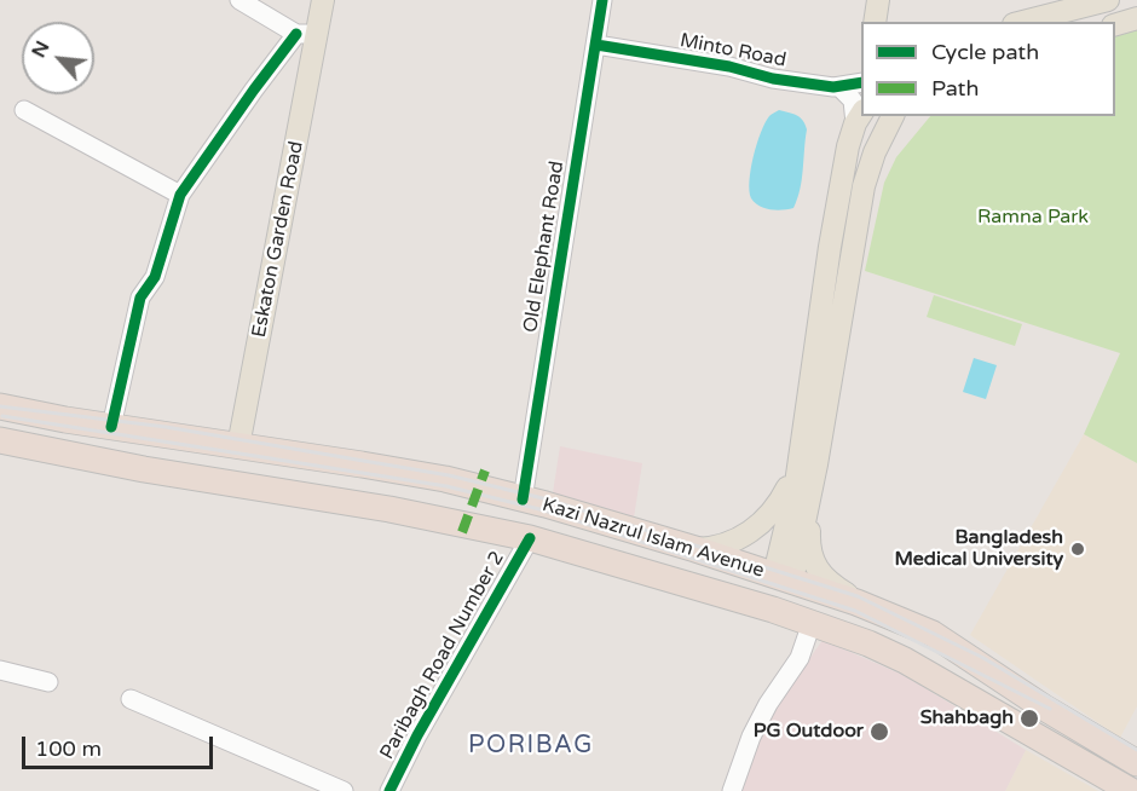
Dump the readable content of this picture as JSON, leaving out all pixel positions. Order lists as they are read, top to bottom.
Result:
{
  "streets": {
    "highway": ["Kazi Nazrul Islam Avenue"],
    "main road": ["Eskaton Garden Road"],
    "street": ["Minto Road", "Old Elephant Road", "Paribagh Road Number 2"]
  },
  "crossings": [
    ["Minto Road", "Old Elephant Road"],
    ["Eskaton Garden Road", "Kazi Nazrul Islam Avenue"],
    ["Old Elephant Road", "Kazi Nazrul Islam Avenue"],
    ["Kazi Nazrul Islam Avenue", "Paribagh Road Number 2"]
  ],
  "districts": ["PORIBAG"],
  "parks": ["Ramna Park"],
  "places": ["Bangladesh Medical University", "Shahbagh", "PG Outdoor"],
  "legend": ["Cycle path", "Path"],
  "scale_bar": "100 m",
  "north": "top left"
}
